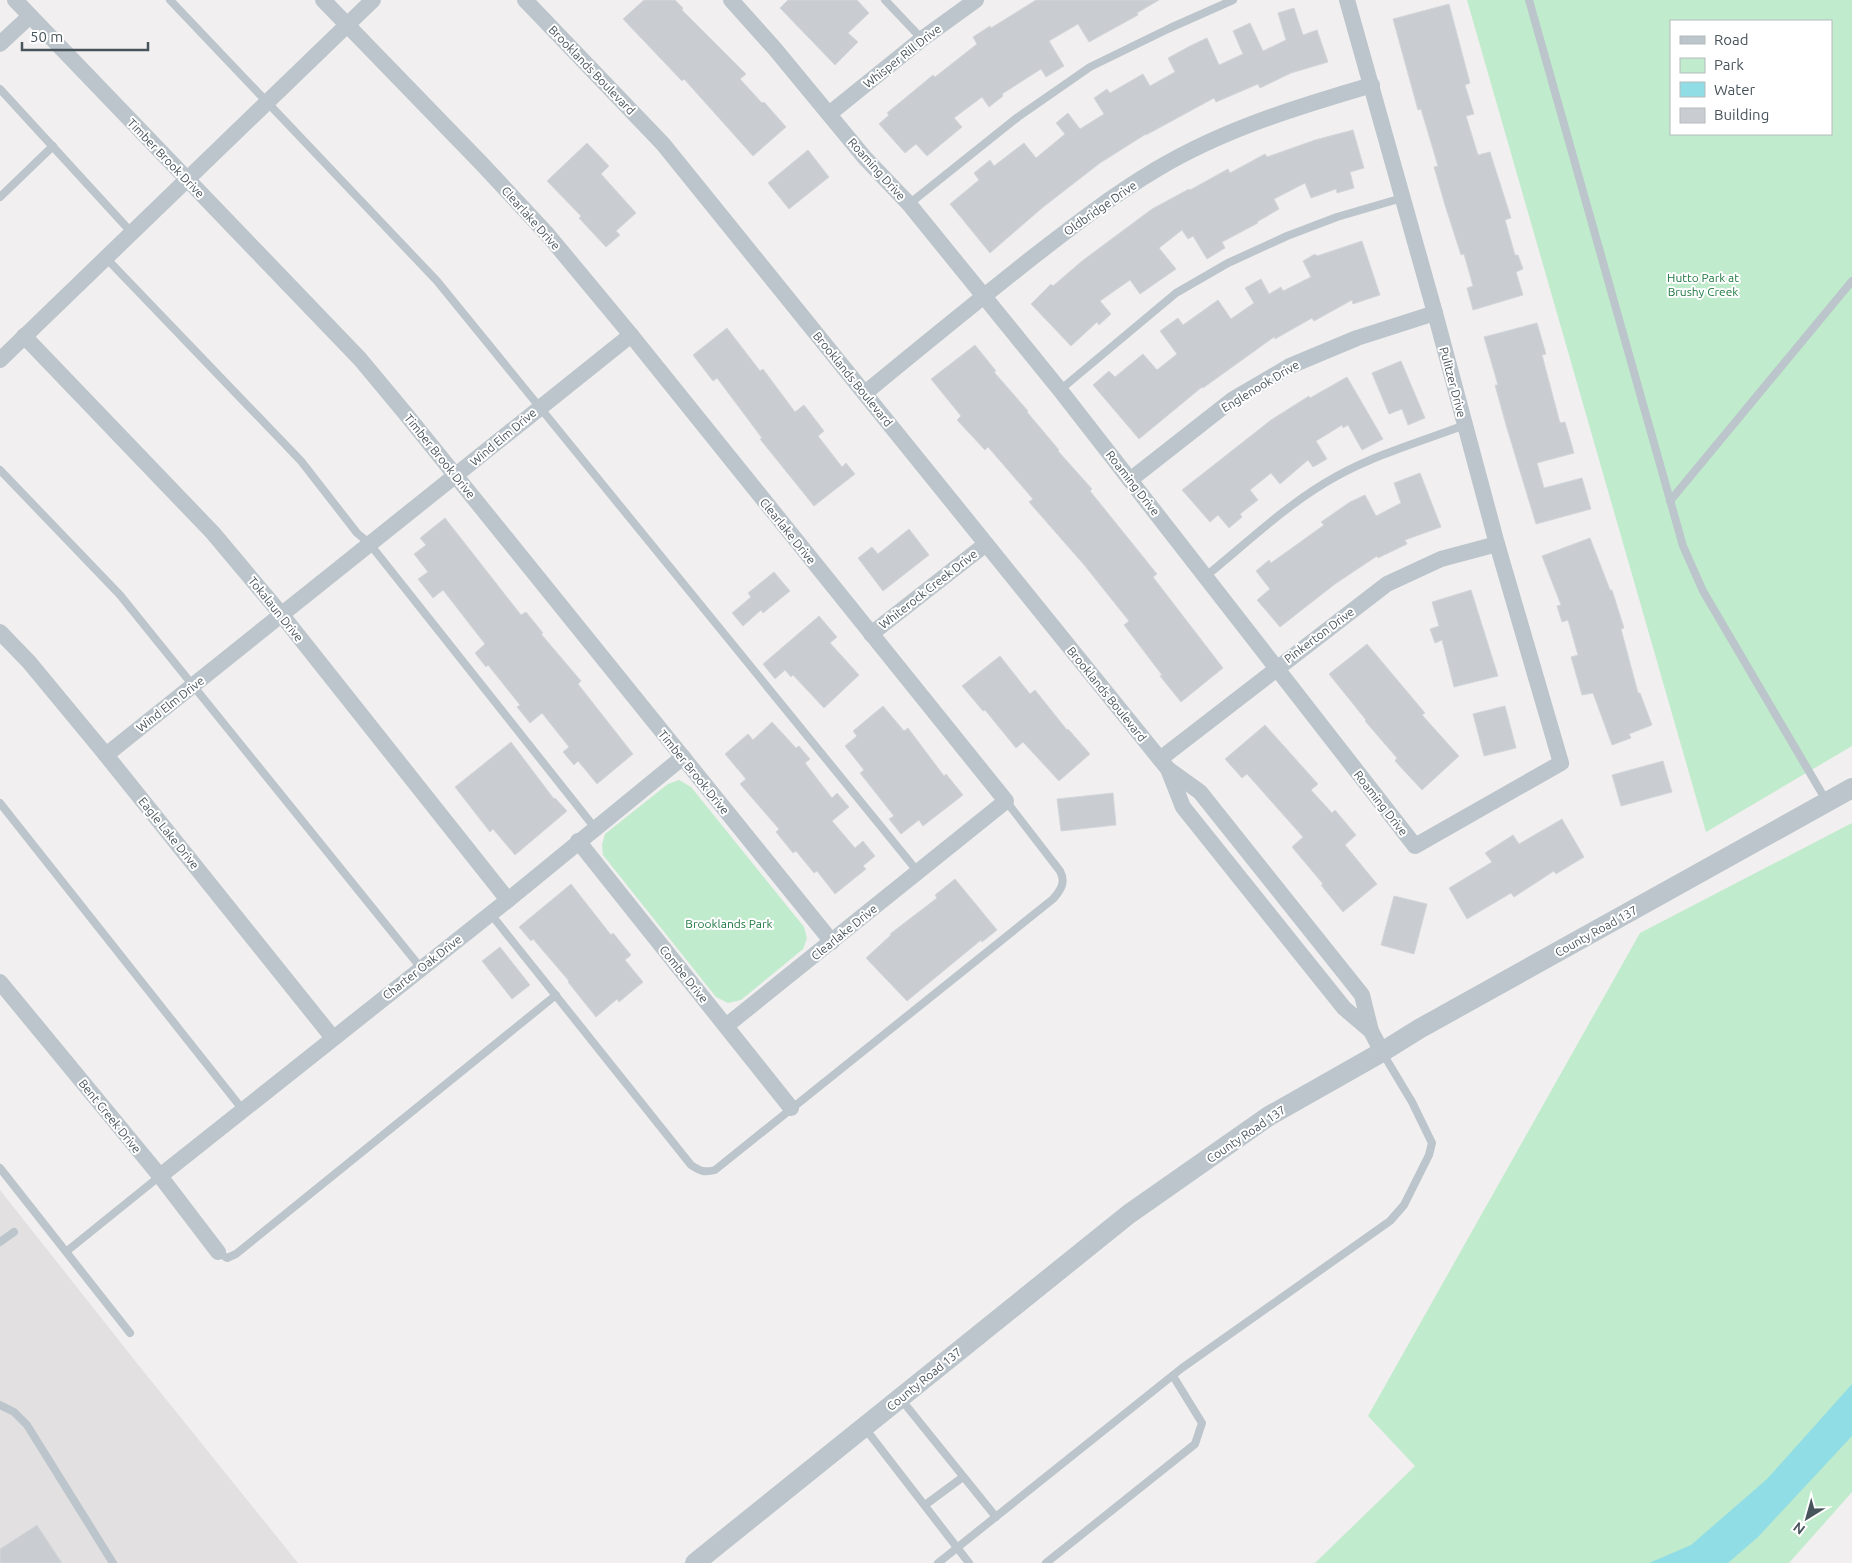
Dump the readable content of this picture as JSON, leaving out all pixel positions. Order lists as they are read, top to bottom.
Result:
{
  "streets": {
    "street": [
      "Whisper Rill Drive",
      "Brooklands Boulevard",
      "Timber Brook Drive",
      "Roaming Drive",
      "Oldbridge Drive",
      "Clearlake Drive",
      "Pulitzer Drive",
      "Englenook Drive",
      "Wind Elm Drive",
      "Whiterock Creek Drive",
      "Tokalaun Drive",
      "Pinkerton Drive",
      "Eagle Lake Drive",
      "County Road 137",
      "Charter Oak Drive",
      "Combe Drive",
      "Bent Creek Drive"
    ]
  },
  "crossings": [
    ["Whisper Rill Drive", "Roaming Drive"],
    ["Brooklands Boulevard", "Oldbridge Drive"],
    ["Brooklands Boulevard", "Whiterock Creek Drive"],
    ["Brooklands Boulevard", "Pinkerton Drive"],
    ["Brooklands Boulevard", "County Road 137"],
    ["Timber Brook Drive", "Clearlake Drive"],
    ["Timber Brook Drive", "Wind Elm Drive"],
    ["Timber Brook Drive", "Charter Oak Drive"],
    ["Roaming Drive", "Oldbridge Drive"],
    ["Roaming Drive", "Pulitzer Drive"],
    ["Roaming Drive", "Englenook Drive"],
    ["Roaming Drive", "Pinkerton Drive"],
    ["Oldbridge Drive", "Pulitzer Drive"],
    ["Clearlake Drive", "Wind Elm Drive"],
    ["Clearlake Drive", "Whiterock Creek Drive"],
    ["Clearlake Drive", "Combe Drive"],
    ["Pulitzer Drive", "Englenook Drive"],
    ["Pulitzer Drive", "Pinkerton Drive"],
    ["Wind Elm Drive", "Tokalaun Drive"],
    ["Wind Elm Drive", "Eagle Lake Drive"],
    ["Tokalaun Drive", "Charter Oak Drive"],
    ["Eagle Lake Drive", "Charter Oak Drive"],
    ["Charter Oak Drive", "Combe Drive"],
    ["Charter Oak Drive", "Bent Creek Drive"]
  ],
  "parks": ["Hutto Park at Brushy Creek", "Brooklands Park"],
  "legend": [
    "Road",
    "Park",
    "Water",
    "Building"
  ],
  "scale_bar": "50 m",
  "north": "bottom left"
}
